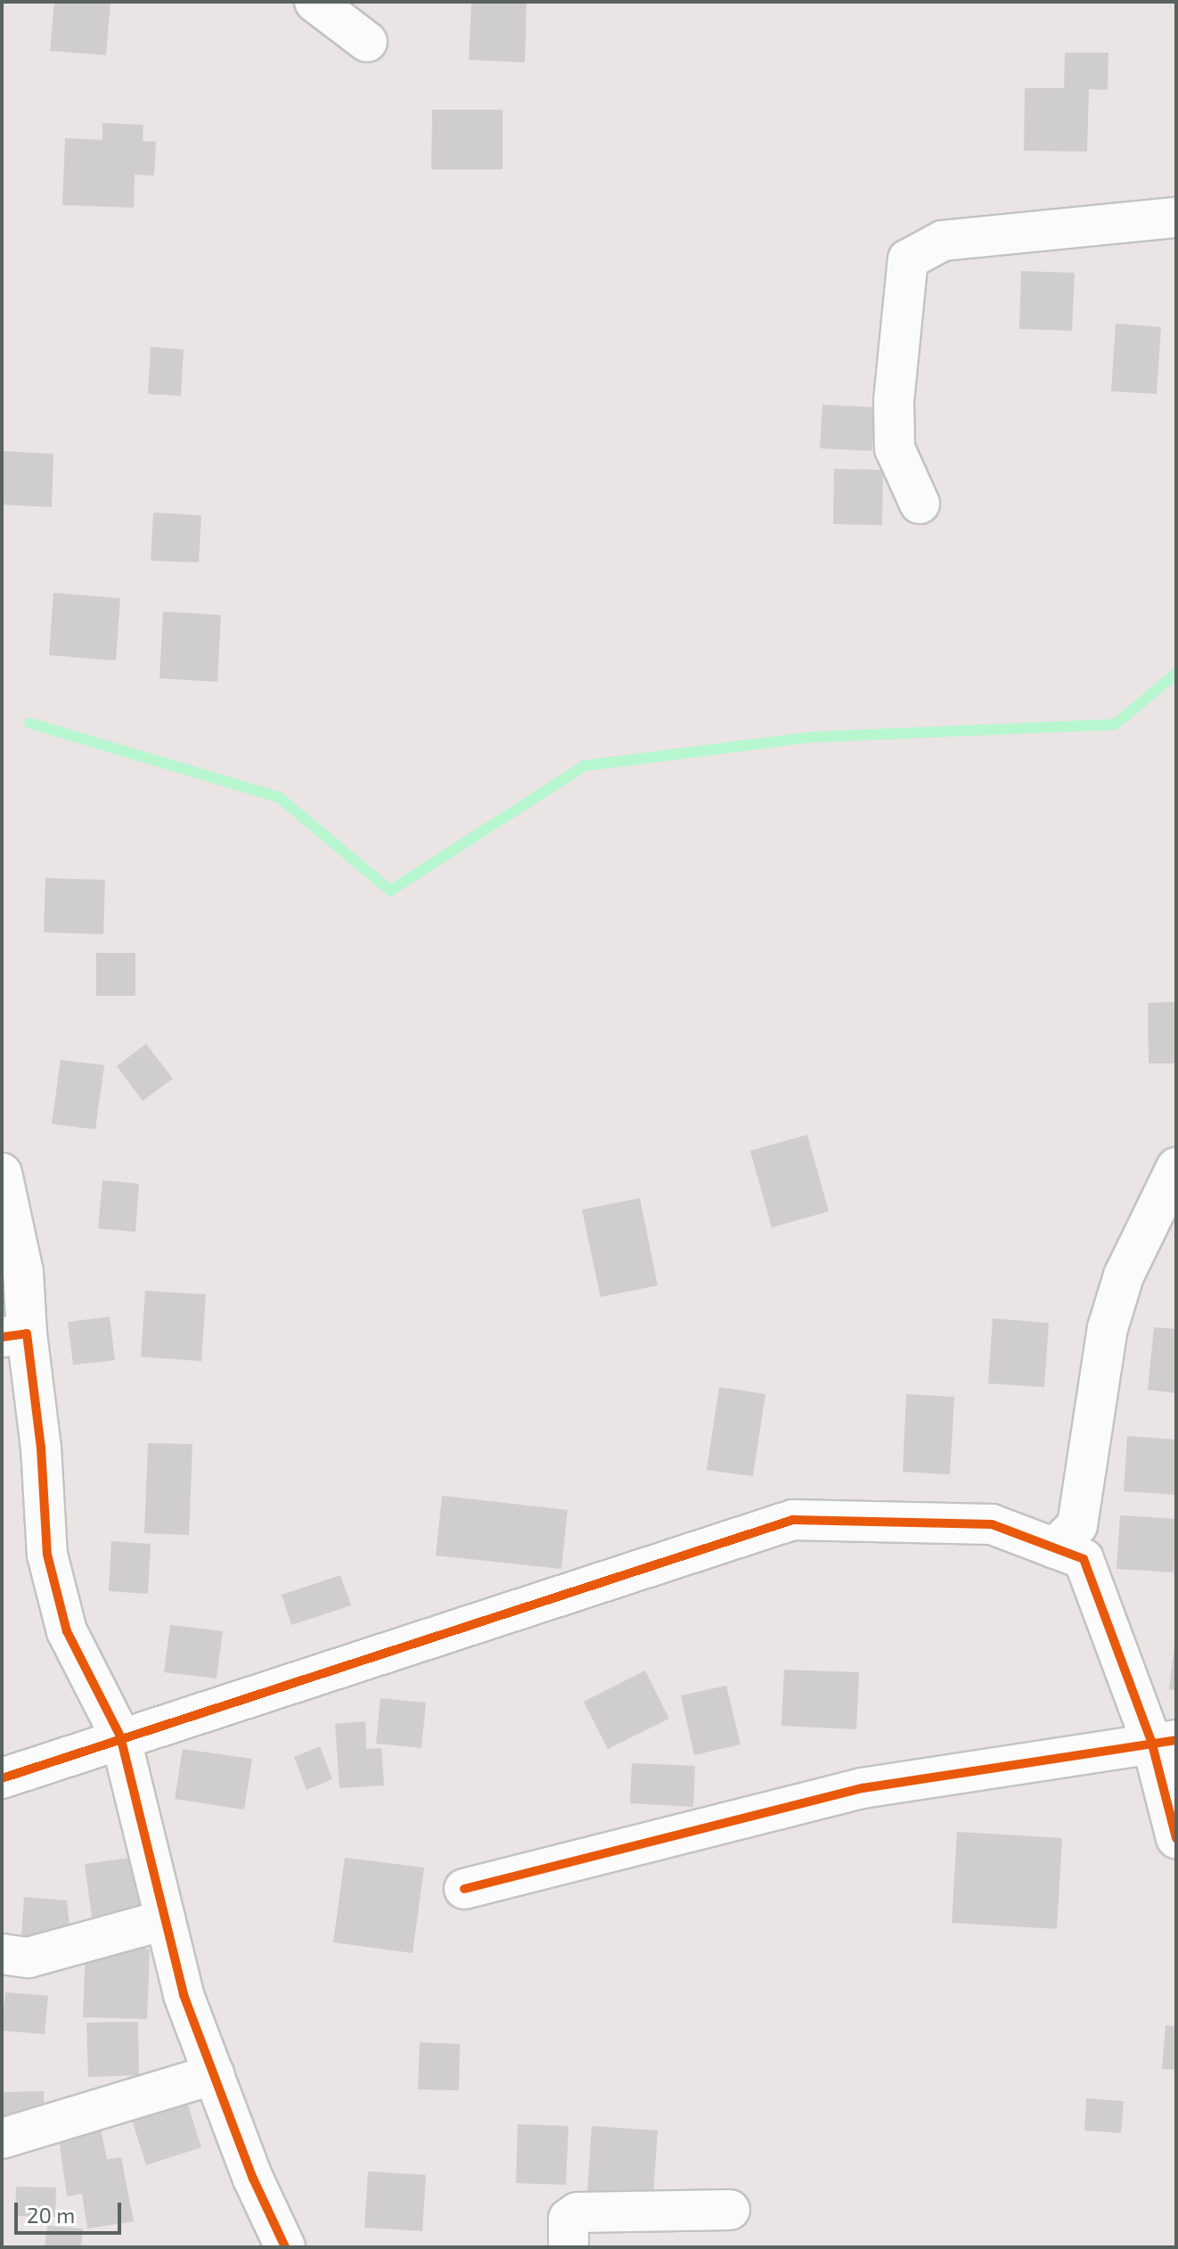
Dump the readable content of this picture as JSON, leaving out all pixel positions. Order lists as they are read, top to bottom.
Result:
{
  "scale_bar": "20 m"
}
